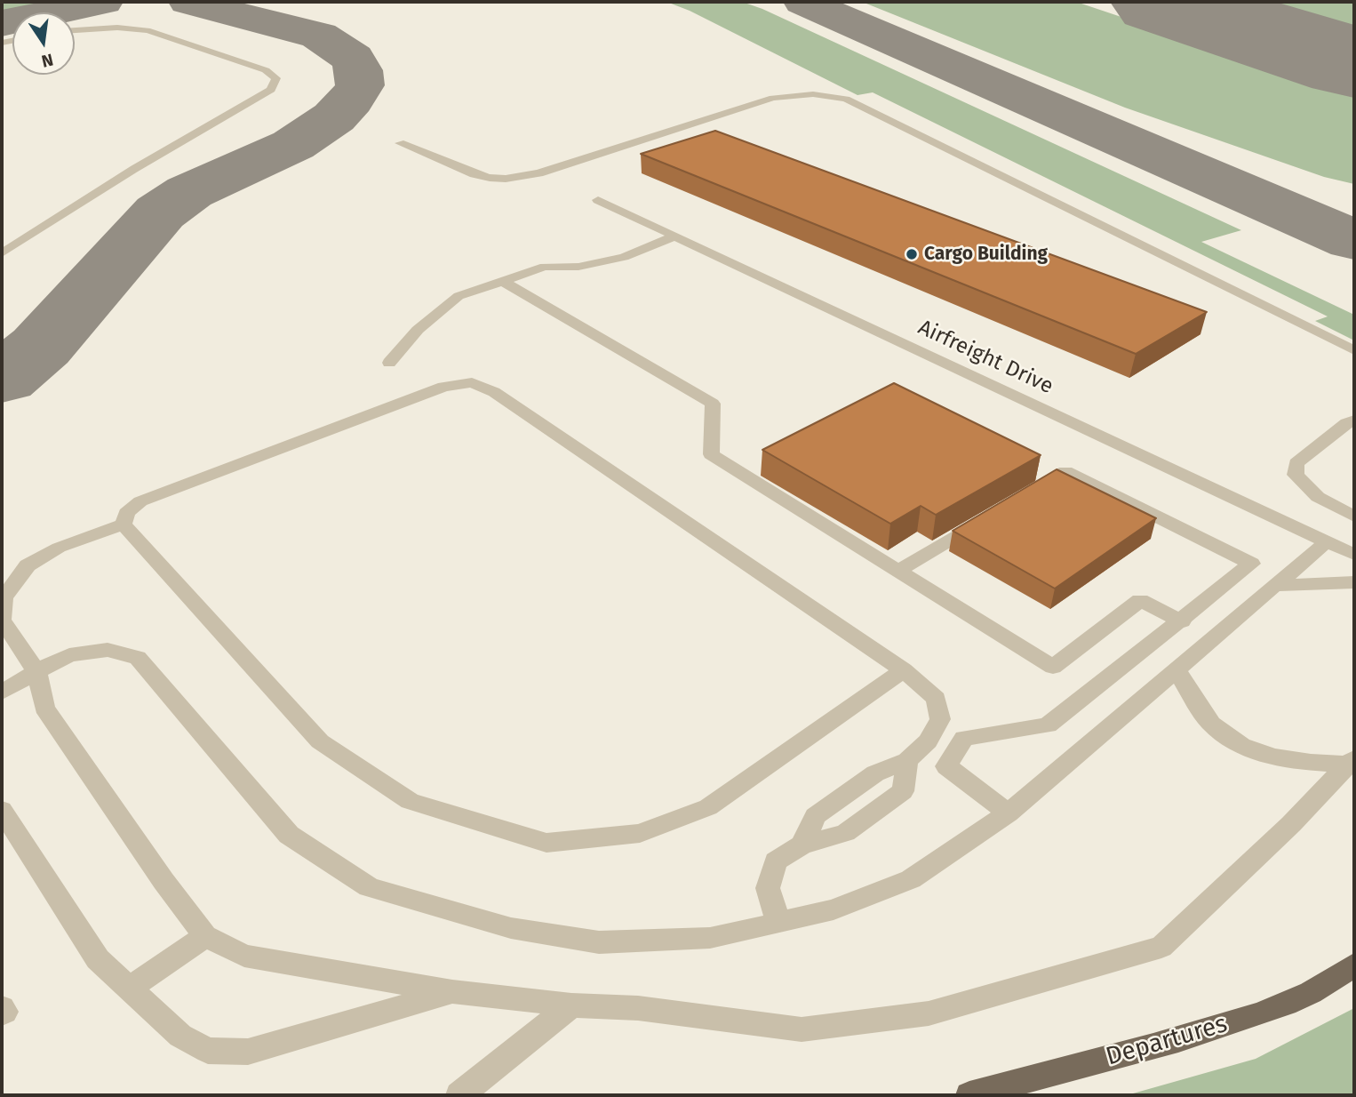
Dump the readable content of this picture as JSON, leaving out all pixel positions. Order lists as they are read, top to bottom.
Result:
{
  "streets": {
    "main road": ["Departures"],
    "street": ["Airfreight Drive"]
  },
  "places": ["Cargo Building"],
  "north": "bottom"
}
